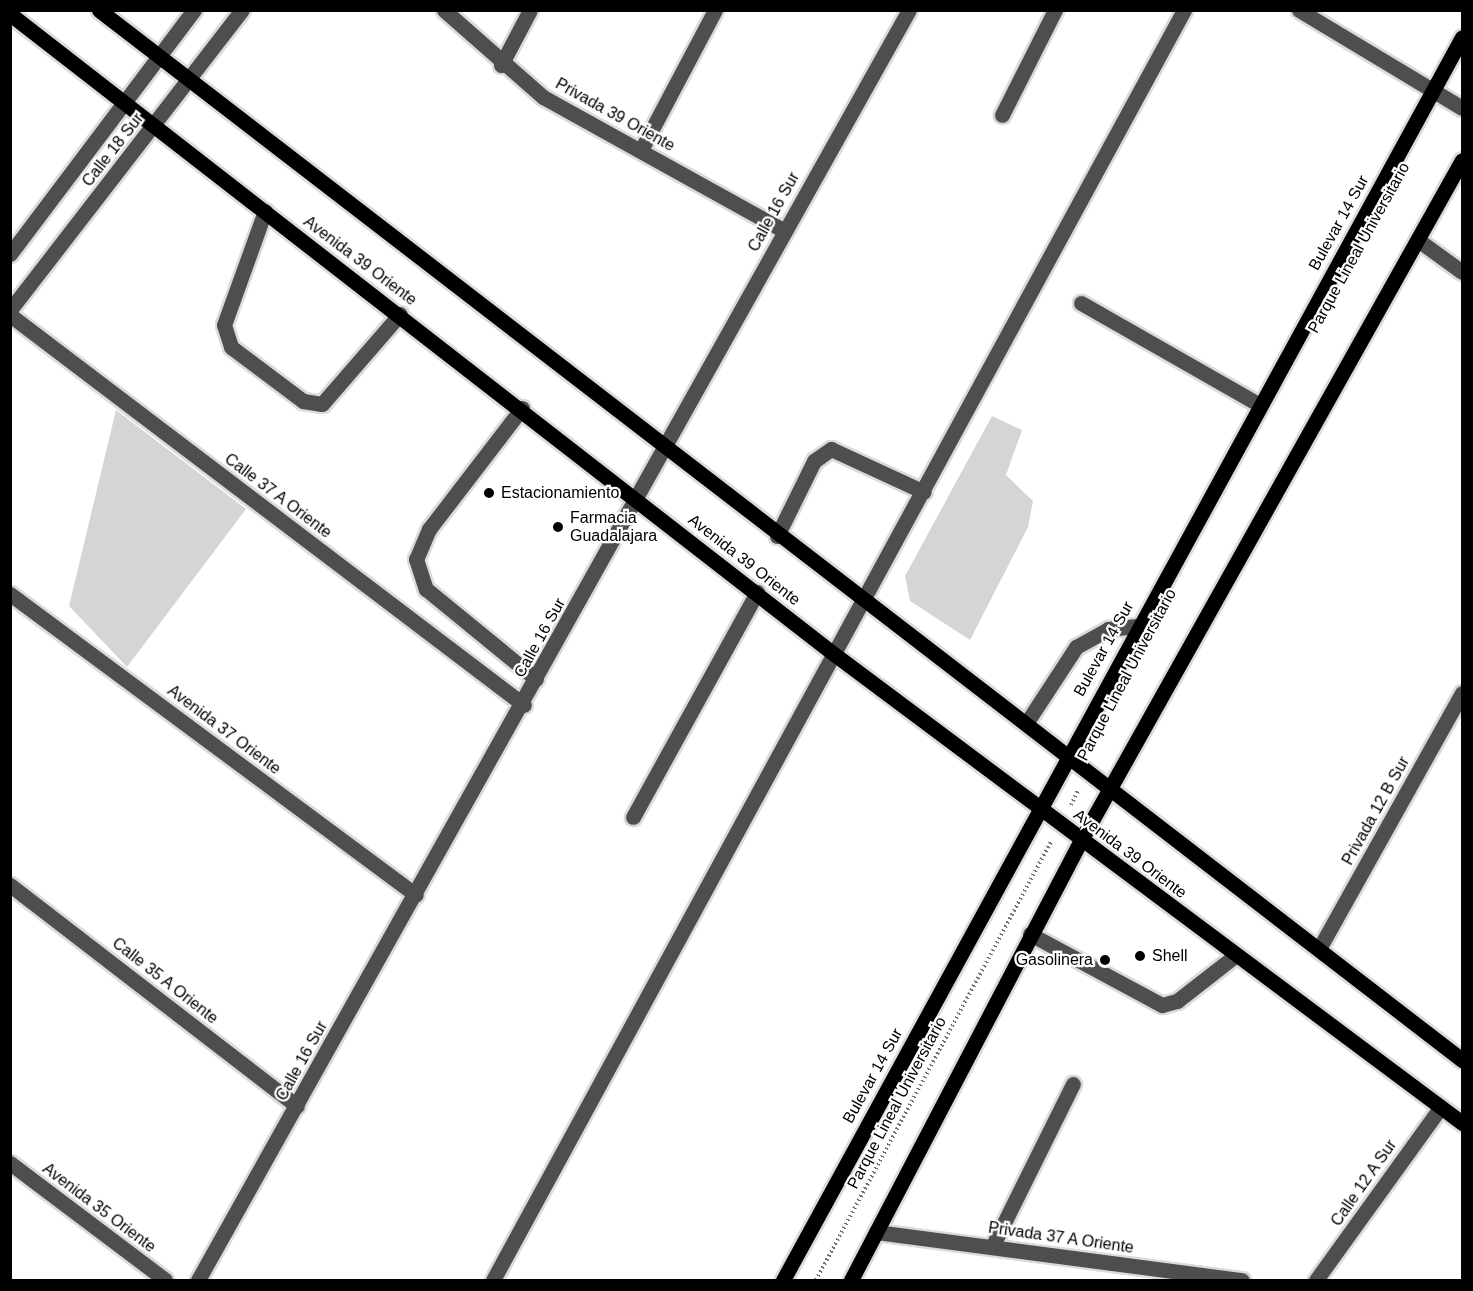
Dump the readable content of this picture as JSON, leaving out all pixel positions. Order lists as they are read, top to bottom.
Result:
{
  "streets": {
    "main road": ["Bulevar 14 Sur", "Avenida 39 Oriente"],
    "street": [
      "Privada 39 Oriente",
      "Calle 18 Sur",
      "Calle 16 Sur",
      "Calle 37 A Oriente",
      "Avenida 37 Oriente",
      "Privada 12 B Sur",
      "Calle 35 A Oriente",
      "Calle 12 A Sur",
      "Avenida 35 Oriente",
      "Privada 37 A Oriente"
    ],
    "path": ["Parque Lineal Universitario"]
  },
  "crossings": [
    ["Privada 39 Oriente", "Calle 16 Sur"],
    ["Calle 18 Sur", "Avenida 39 Oriente"],
    ["Calle 16 Sur", "Avenida 39 Oriente"],
    ["Calle 16 Sur", "Calle 37 A Oriente"],
    ["Calle 16 Sur", "Avenida 37 Oriente"],
    ["Calle 16 Sur", "Calle 35 A Oriente"],
    ["Bulevar 14 Sur", "Avenida 39 Oriente"],
    ["Parque Lineal Universitario", "Avenida 39 Oriente"],
    ["Avenida 39 Oriente", "Calle 12 A Sur"]
  ],
  "places": [
    "Estacionamiento",
    "Farmacia Guadalajara",
    "Shell",
    "Gasolinera"
  ]
}
